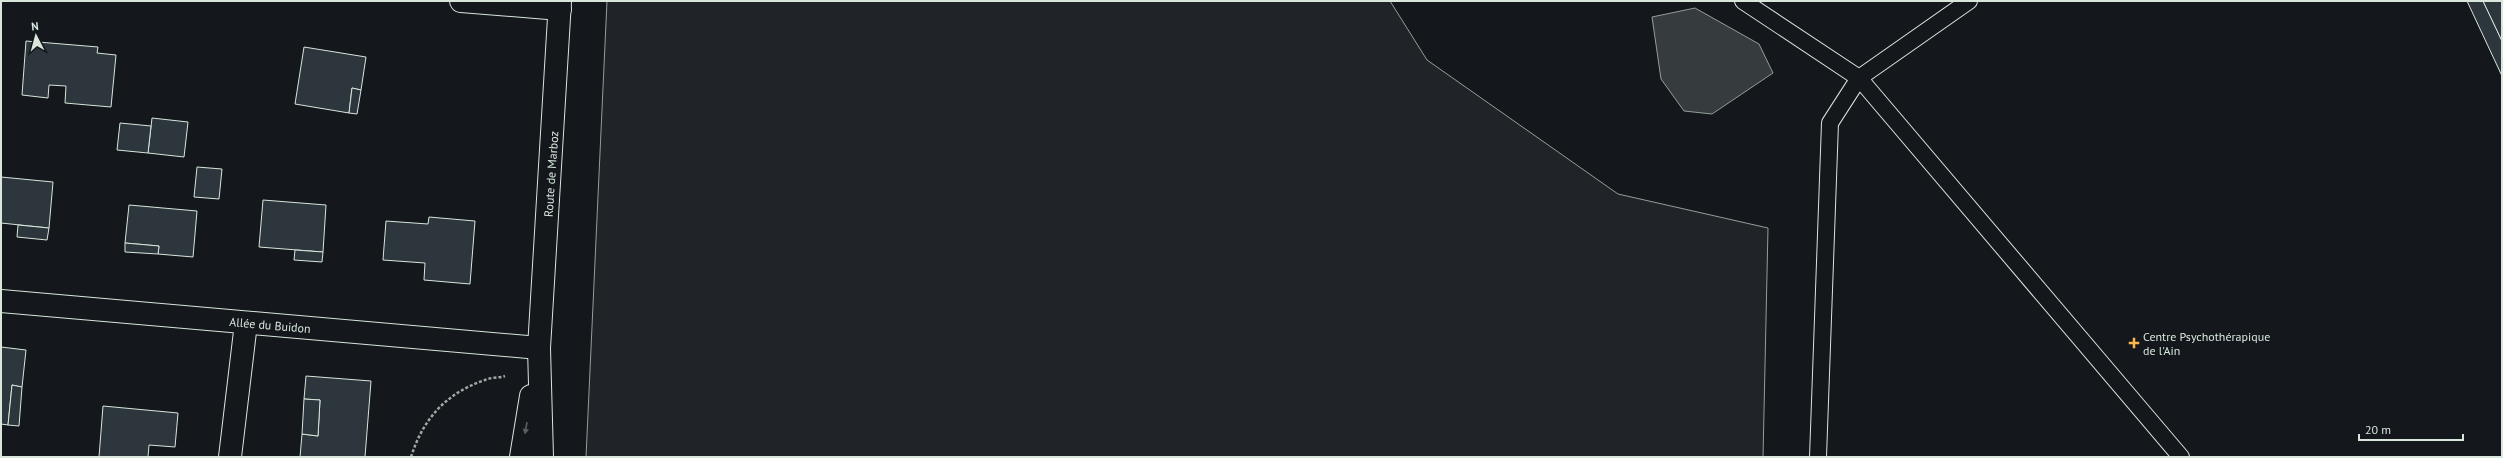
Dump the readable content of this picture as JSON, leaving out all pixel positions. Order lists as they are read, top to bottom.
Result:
{
  "streets": {
    "street": ["Route de Marboz", "Allée du Buidon"]
  },
  "crossings": [
    ["Route de Marboz", "Allée du Buidon"]
  ],
  "places": {
    "health": ["Centre Psychothérapique de l'Ain"]
  },
  "scale_bar": "20 m",
  "north": "top"
}
